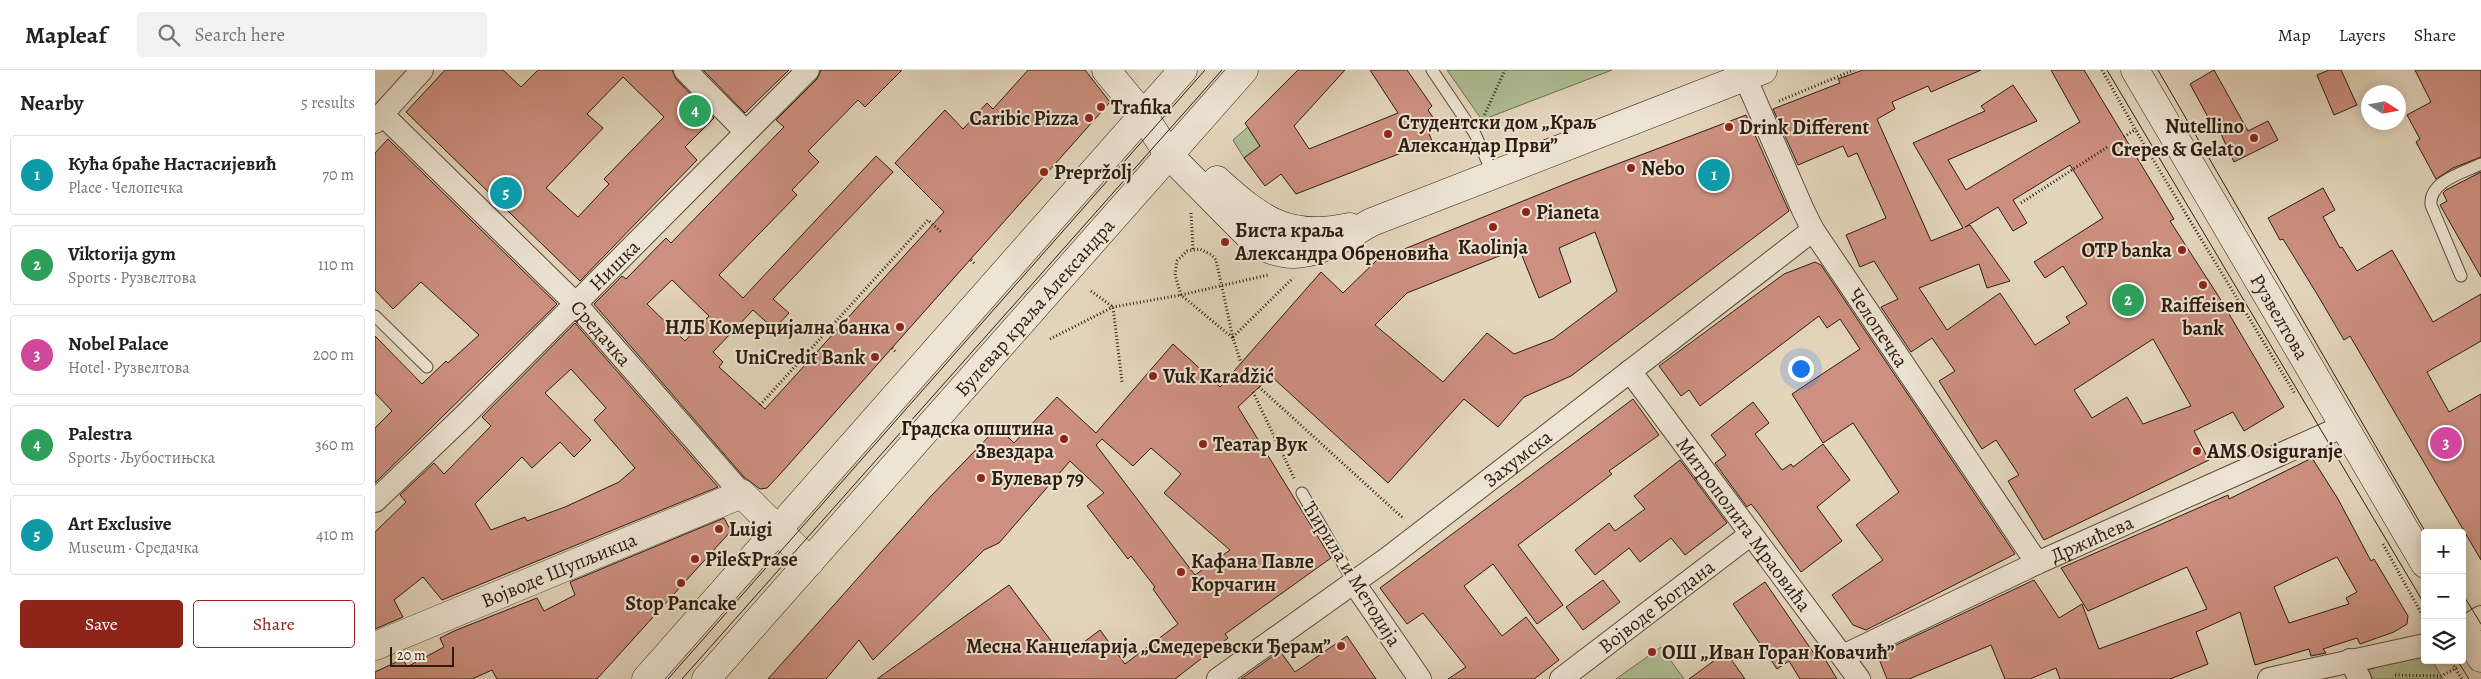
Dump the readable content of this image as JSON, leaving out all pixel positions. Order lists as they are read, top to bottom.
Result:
{
  "streets": {
    "main road": [
      "Булевар краља Александра",
      "Рузвелтова",
      "Средачка",
      "Војводе Шупљикца"
    ],
    "street": [
      "Нишка",
      "Челопечка",
      "Захумска",
      "Митрополита Мраовића",
      "Држићева",
      "Ћирила и Методија",
      "Војводе Богдана"
    ]
  },
  "crossings": [
    ["Нишка", "Средачка"],
    ["Булевар краља Александра", "Средачка"],
    ["Рузвелтова", "Држићева"],
    ["Челопечка", "Захумска"],
    ["Челопечка", "Држићева"],
    ["Средачка", "Војводе Шупљикца"],
    ["Захумска", "Митрополита Мраовића"],
    ["Захумска", "Ћирила и Методија"],
    ["Митрополита Мраовића", "Држићева"],
    ["Митрополита Мраовића", "Војводе Богдана"]
  ],
  "places": [
    "Trafika",
    "Caribic Pizza",
    "Drink Different",
    "Студентски дом „Краљ Александар Први”",
    "Nutellino Crepes & Gelato",
    "Nebo",
    "Prepržolj",
    "Pianeta",
    "Kaolinja",
    "Биста краља Александра Обреновића",
    "OTP banka",
    "Raiffeisen bank",
    "НЛБ Комерцијална банка",
    "UniCredit Bank",
    "Vuk Karadžić",
    "Градска општина Звездара",
    "Театар Вук",
    "AMS Osiguranje",
    "Булевар 79",
    "Luigi",
    "Pile&Prase",
    "Кафана Павле Корчагин",
    "Stop Pancake",
    "Месна Канцеларија „Смедеревски Ђерам”",
    "ОШ „Иван Горан Ковачић”"
  ],
  "scale_bar": "20 m",
  "north": "right",
  "page": {
    "header": "Mapleaf",
    "search": "Search here",
    "nav": ["Map", "Layers", "Share"],
    "heading": ["Nearby", "5 results"],
    "pins": [
      "4",
      "1",
      "5",
      "2",
      "3"
    ],
    "list": [
      {
        "mark": "1",
        "name": "Кућа браће Настасијевић",
        "note": "Place · Челопечка",
        "value": "70 m"
      },
      {
        "mark": "2",
        "name": "Viktorija gym",
        "note": "Sports · Рузвелтова",
        "value": "110 m"
      },
      {
        "mark": "3",
        "name": "Nobel Palace",
        "note": "Hotel · Рузвелтова",
        "value": "200 m"
      },
      {
        "mark": "4",
        "name": "Palestra",
        "note": "Sports · Љубостињска",
        "value": "360 m"
      },
      {
        "mark": "5",
        "name": "Art Exclusive",
        "note": "Museum · Средачка",
        "value": "410 m"
      }
    ],
    "map_buttons": ["+", "−"],
    "buttons": ["Save", "Share"],
    "scale": "20 m"
  }
}
